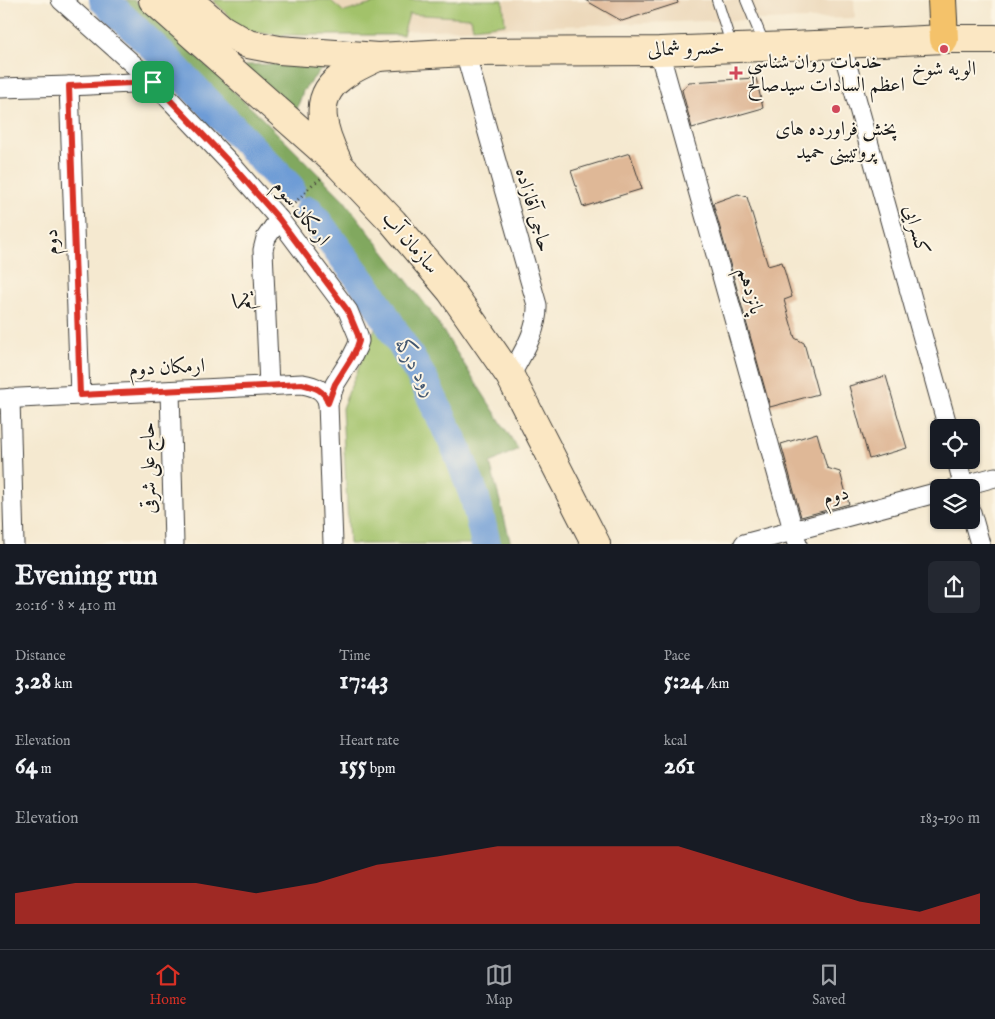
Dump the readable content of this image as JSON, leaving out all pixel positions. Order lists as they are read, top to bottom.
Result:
{
  "streets": {
    "main road": ["خسرو شمالی", "سازمان آب"],
    "street": [
      "حاجی آقازاده",
      "ارمکان سوم",
      "کسرایی",
      "دوم",
      "پانزدهم",
      "یکم",
      "ارمکان دوم",
      "حاج علی شرقی"
    ]
  },
  "crossings": [
    ["خسرو شمالی", "حاجی آقازاده"],
    ["خسرو شمالی", "کسرایی"],
    ["خسرو شمالی", "پانزدهم"],
    ["حاجی آقازاده", "سازمان آب"],
    ["ارمکان سوم", "یکم"],
    ["ارمکان سوم", "ارمکان دوم"],
    ["دوم", "پانزدهم"],
    ["دوم", "ارمکان دوم"],
    ["یکم", "ارمکان دوم"],
    ["ارمکان دوم", "حاج علی شرقی"]
  ],
  "water": ["رود درکه"],
  "places": {
    "other": ["الویه شوخ", "پخش فراورده های پروتیینی حمید"],
    "health": ["خدمات روان شناسی اعظم السادات سیدصالح"]
  },
  "page": {
    "heading": ["Evening run", "20:16 · 8 × 410 m"],
    "stats": [
      ["Distance", "3.28 km"],
      ["Time", "17:43"],
      ["Pace", "5:24 /km"],
      ["Elevation", "64 m"],
      ["Heart rate", "155 bpm"],
      ["kcal", "261"]
    ],
    "chart": ["Elevation", "183–190 m"],
    "tabs": ["Home", "Map", "Saved"]
  }
}
